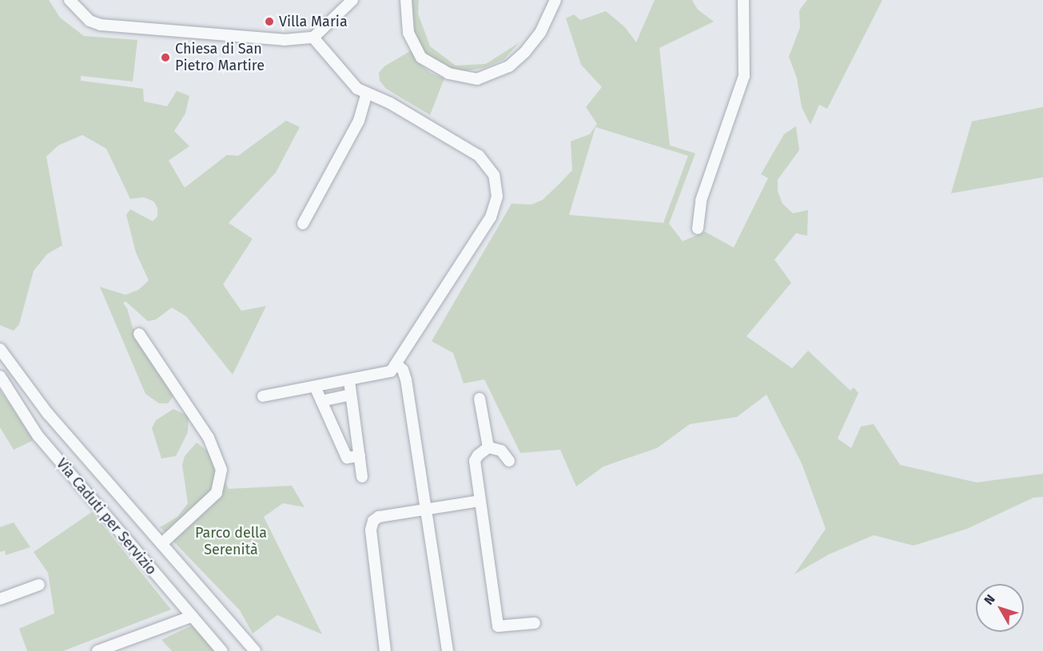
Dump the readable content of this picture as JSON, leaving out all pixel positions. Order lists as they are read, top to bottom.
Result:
{
  "streets": {
    "street": ["Via Caduti per Servizio"]
  },
  "parks": ["Parco della Serenità"],
  "places": ["Villa Maria", "Chiesa di San Pietro Martire"],
  "north": "top left"
}
